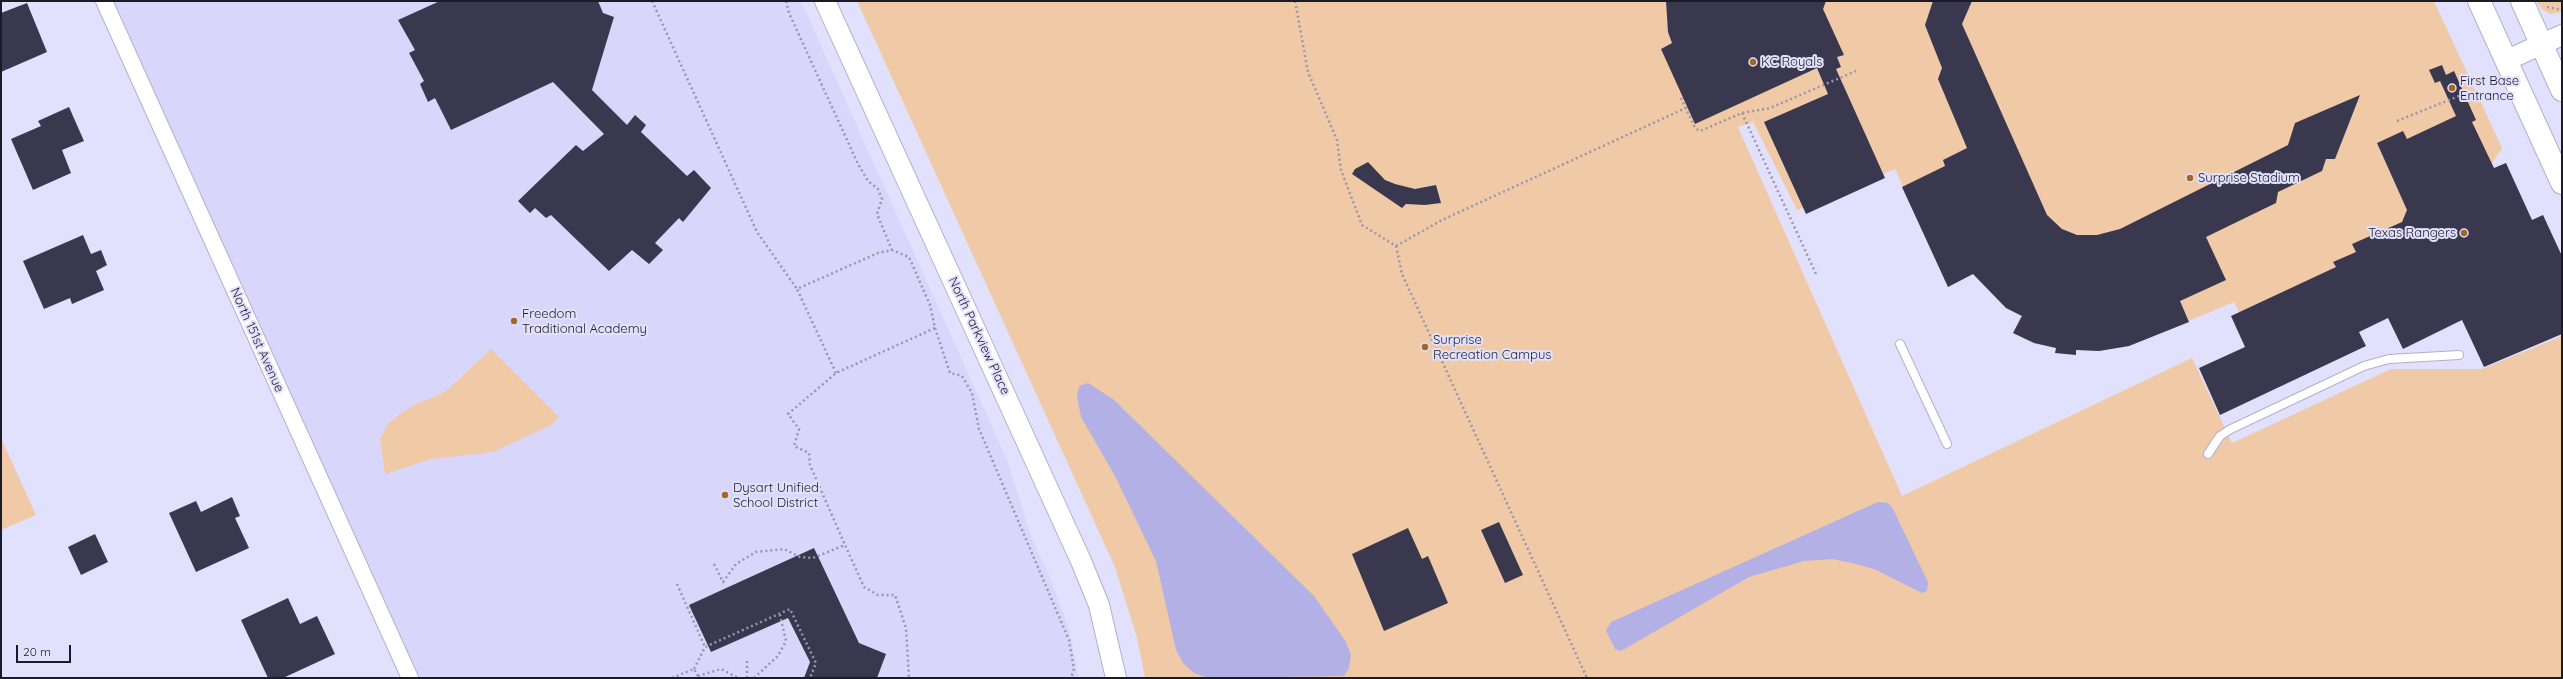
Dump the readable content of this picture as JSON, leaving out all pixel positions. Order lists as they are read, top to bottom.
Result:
{
  "streets": {
    "street": ["North Parkview Place", "North 151st Avenue"]
  },
  "places": [
    "KC Royals",
    "First Base Entrance",
    "Surprise Stadium",
    "Texas Rangers",
    "Freedom Traditional Academy",
    "Surprise Recreation Campus",
    "Dysart Unified School District"
  ],
  "scale_bar": "20 m"
}
